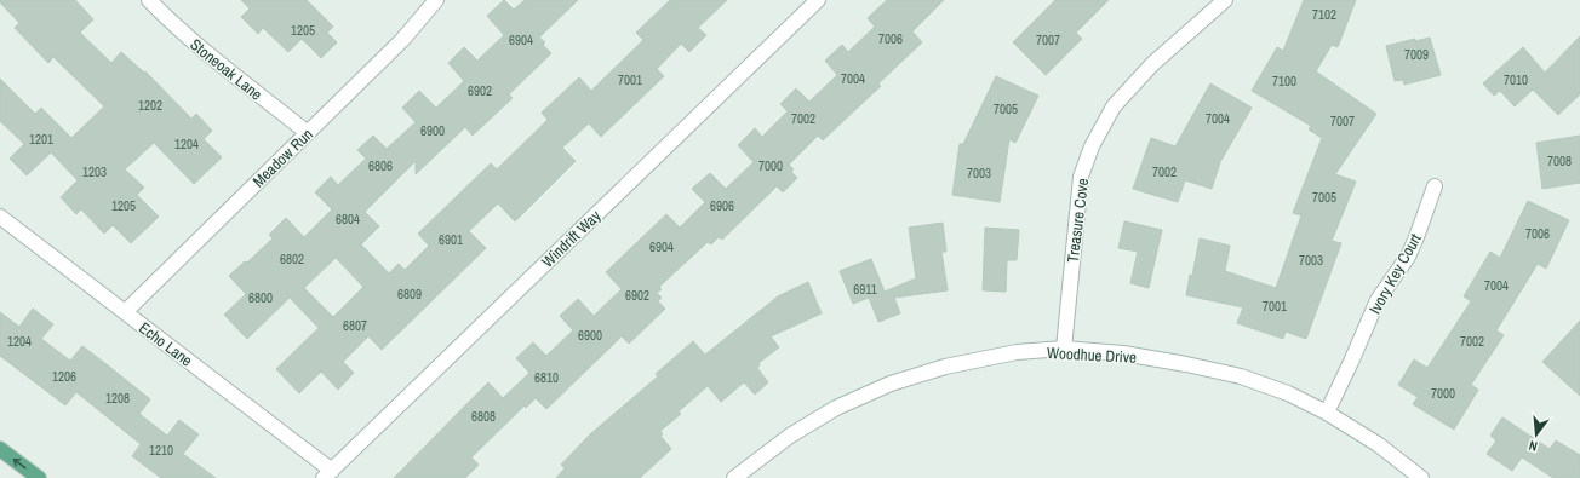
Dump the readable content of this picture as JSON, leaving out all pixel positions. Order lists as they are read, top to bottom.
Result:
{
  "streets": {
    "street": [
      "Stoneoak Lane",
      "Meadow Run",
      "Treasure Cove",
      "Windrift Way",
      "Ivory Key Court",
      "Echo Lane",
      "Woodhue Drive"
    ]
  },
  "crossings": [
    ["Stoneoak Lane", "Meadow Run"],
    ["Meadow Run", "Echo Lane"],
    ["Treasure Cove", "Woodhue Drive"],
    ["Windrift Way", "Echo Lane"],
    ["Ivory Key Court", "Woodhue Drive"]
  ],
  "house_numbers": [
    "7102",
    "1205",
    "7006",
    "6904",
    "7007",
    "7009",
    "7004",
    "7001",
    "7010",
    "7100",
    "6902",
    "1202",
    "7005",
    "7002",
    "7004",
    "7007",
    "6900",
    "1201",
    "1204",
    "7008",
    "6806",
    "7000",
    "1203",
    "7002",
    "7003",
    "7005",
    "1205",
    "6906",
    "6804",
    "7006",
    "6901",
    "6904",
    "6802",
    "7003",
    "7004",
    "6911",
    "6809",
    "6902",
    "6800",
    "7001",
    "6807",
    "6900",
    "1204",
    "7002",
    "1206",
    "6810",
    "7000",
    "1208",
    "6808",
    "1210"
  ],
  "north": "bottom"
}
